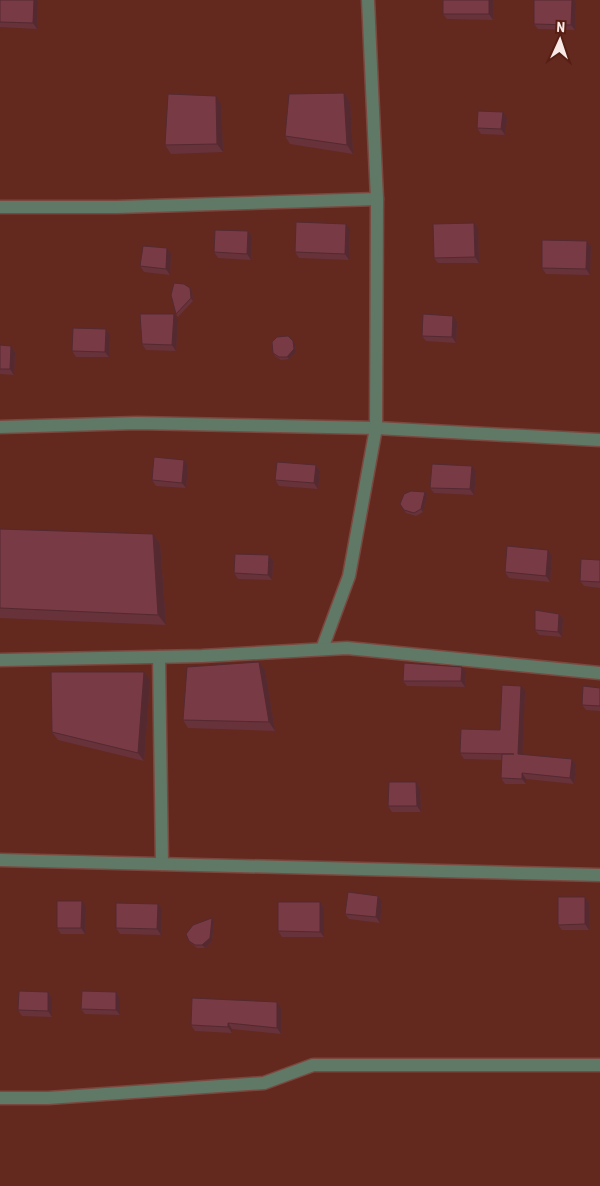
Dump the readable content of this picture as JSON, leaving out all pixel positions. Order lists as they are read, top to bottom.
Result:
{
  "north": "top"
}
